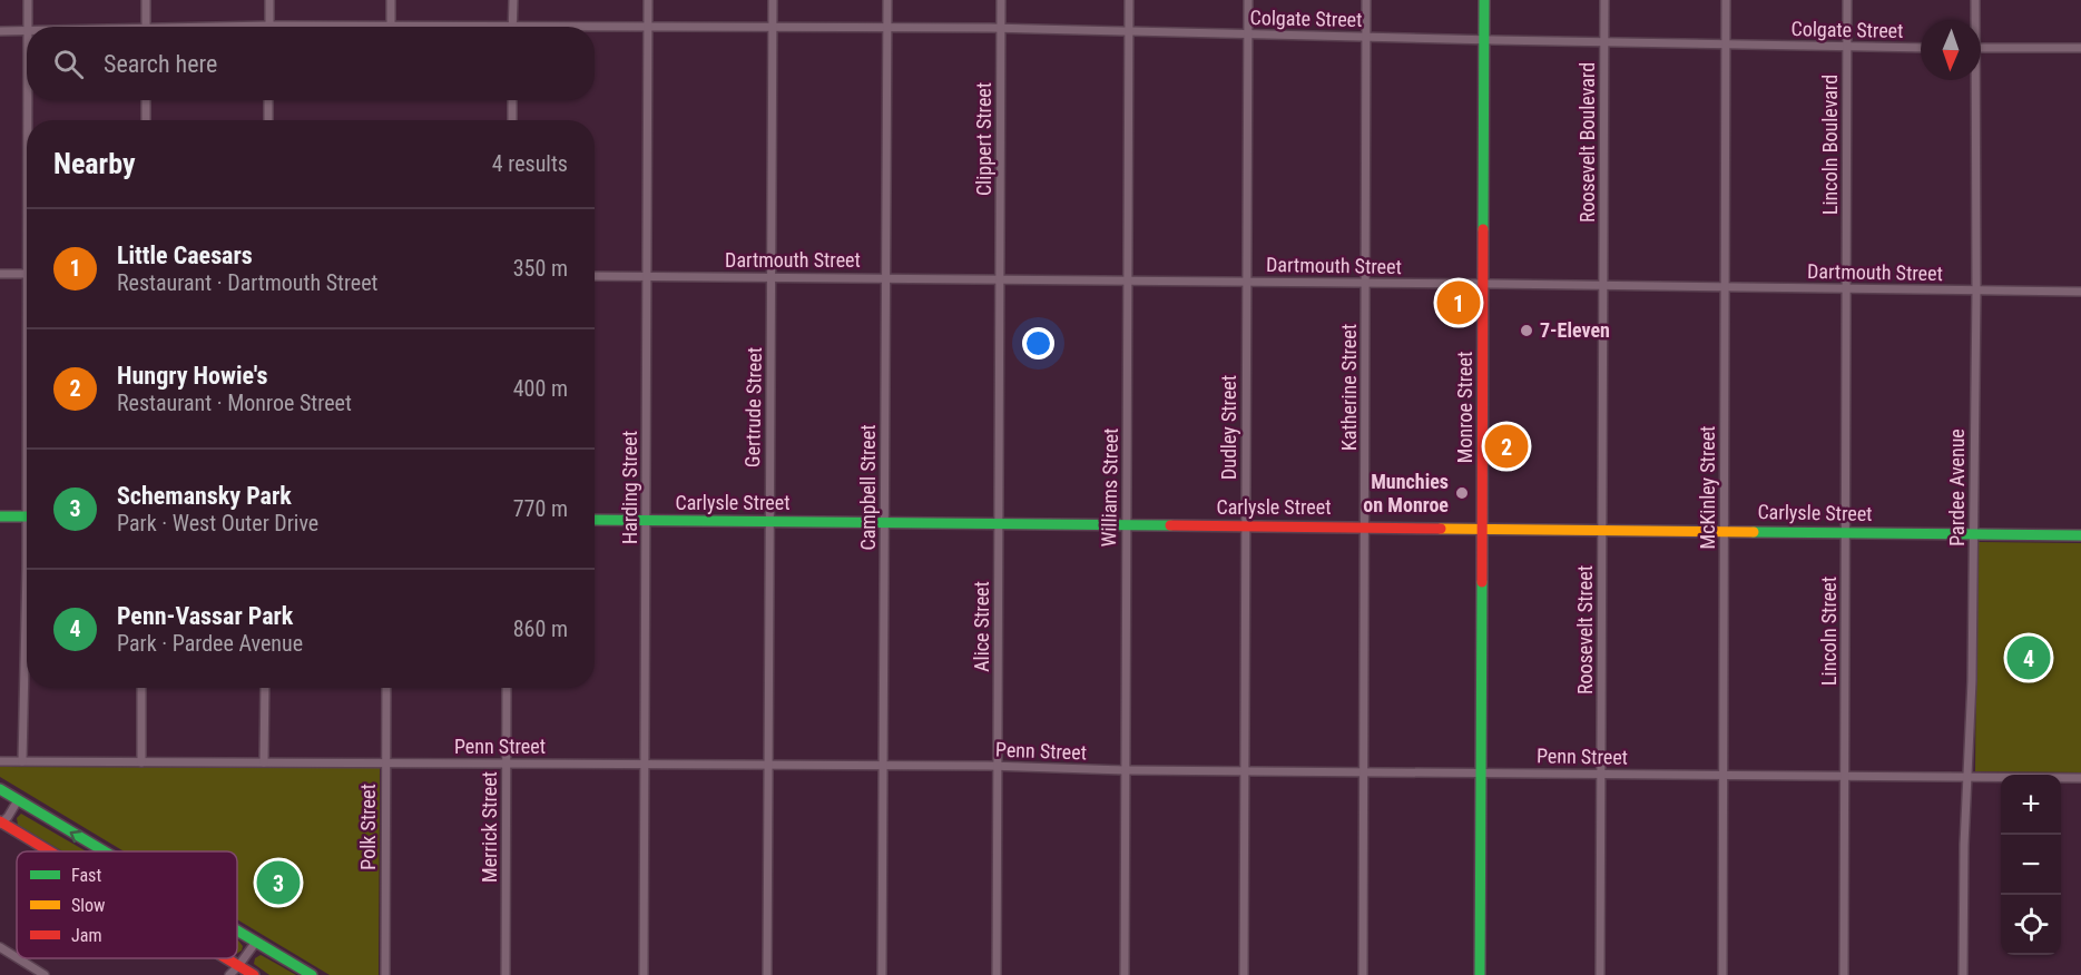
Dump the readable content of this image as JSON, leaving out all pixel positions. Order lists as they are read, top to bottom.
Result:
{
  "streets": {
    "street": [
      "Colgate Street",
      "Clippert Street",
      "Roosevelt Boulevard",
      "Lincoln Boulevard",
      "Dartmouth Street",
      "Katherine Street",
      "Gertrude Street",
      "Monroe Street",
      "Dudley Street",
      "Harding Street",
      "Campbell Street",
      "Williams Street",
      "McKinley Street",
      "Pardee Avenue",
      "Carlysle Street",
      "Alice Street",
      "Roosevelt Street",
      "Lincoln Street",
      "Penn Street",
      "Polk Street",
      "Merrick Street"
    ]
  },
  "crossings": [
    ["Colgate Street", "Clippert Street"],
    ["Colgate Street", "Roosevelt Boulevard"],
    ["Colgate Street", "Lincoln Boulevard"],
    ["Colgate Street", "Katherine Street"],
    ["Colgate Street", "Gertrude Street"],
    ["Colgate Street", "Monroe Street"],
    ["Colgate Street", "Dudley Street"],
    ["Colgate Street", "Harding Street"],
    ["Colgate Street", "Campbell Street"],
    ["Colgate Street", "Williams Street"],
    ["Colgate Street", "McKinley Street"],
    ["Clippert Street", "Dartmouth Street"],
    ["Clippert Street", "Alice Street"],
    ["Roosevelt Boulevard", "Dartmouth Street"],
    ["Roosevelt Boulevard", "Roosevelt Street"],
    ["Lincoln Boulevard", "Dartmouth Street"],
    ["Lincoln Boulevard", "Lincoln Street"],
    ["Dartmouth Street", "Katherine Street"],
    ["Dartmouth Street", "Gertrude Street"],
    ["Dartmouth Street", "Monroe Street"],
    ["Dartmouth Street", "Dudley Street"],
    ["Dartmouth Street", "Harding Street"],
    ["Dartmouth Street", "Campbell Street"],
    ["Dartmouth Street", "Williams Street"],
    ["Dartmouth Street", "McKinley Street"],
    ["Dartmouth Street", "Pardee Avenue"],
    ["Dartmouth Street", "Alice Street"],
    ["Dartmouth Street", "Roosevelt Street"],
    ["Dartmouth Street", "Lincoln Street"],
    ["Katherine Street", "Carlysle Street"],
    ["Katherine Street", "Penn Street"],
    ["Gertrude Street", "Carlysle Street"],
    ["Gertrude Street", "Penn Street"],
    ["Monroe Street", "Carlysle Street"],
    ["Monroe Street", "Penn Street"],
    ["Dudley Street", "Carlysle Street"],
    ["Dudley Street", "Penn Street"],
    ["Harding Street", "Carlysle Street"],
    ["Harding Street", "Penn Street"],
    ["Campbell Street", "Carlysle Street"],
    ["Campbell Street", "Penn Street"],
    ["Williams Street", "Carlysle Street"],
    ["Williams Street", "Penn Street"],
    ["McKinley Street", "Carlysle Street"],
    ["McKinley Street", "Penn Street"],
    ["Pardee Avenue", "Carlysle Street"],
    ["Pardee Avenue", "Penn Street"],
    ["Carlysle Street", "Alice Street"],
    ["Carlysle Street", "Roosevelt Street"],
    ["Carlysle Street", "Lincoln Street"],
    ["Alice Street", "Penn Street"],
    ["Roosevelt Street", "Penn Street"],
    ["Lincoln Street", "Penn Street"],
    ["Penn Street", "Polk Street"],
    ["Penn Street", "Merrick Street"]
  ],
  "places": ["7-Eleven", "Munchies on Monroe"],
  "legend": ["Fast", "Slow", "Jam"],
  "north": "bottom",
  "page": {
    "search": "Search here",
    "heading": ["Nearby", "4 results"],
    "list": [
      {
        "mark": "1",
        "name": "Little Caesars",
        "note": "Restaurant · Dartmouth Street",
        "value": "350 m"
      },
      {
        "mark": "2",
        "name": "Hungry Howie's",
        "note": "Restaurant · Monroe Street",
        "value": "400 m"
      },
      {
        "mark": "3",
        "name": "Schemansky Park",
        "note": "Park · West Outer Drive",
        "value": "770 m"
      },
      {
        "mark": "4",
        "name": "Penn-Vassar Park",
        "note": "Park · Pardee Avenue",
        "value": "860 m"
      }
    ],
    "pins": [
      "1",
      "2",
      "4",
      "3"
    ],
    "map_buttons": ["+", "−"]
  }
}
